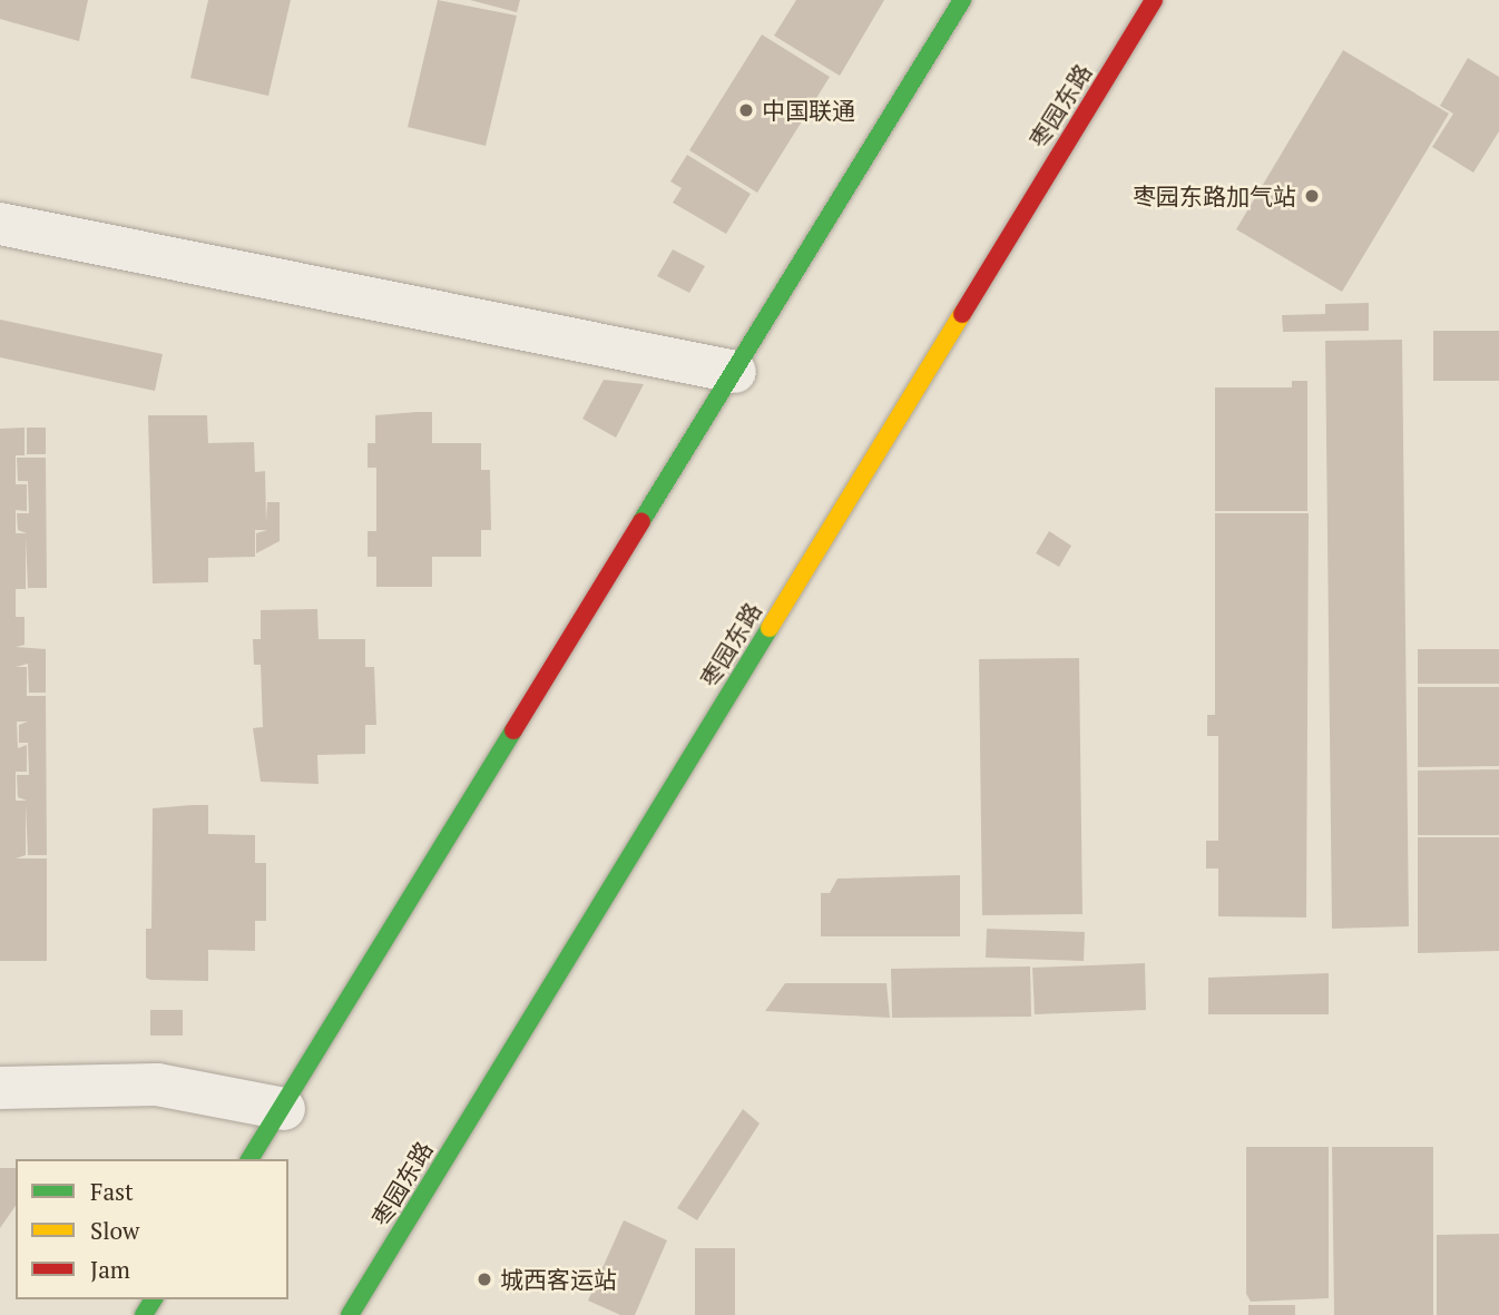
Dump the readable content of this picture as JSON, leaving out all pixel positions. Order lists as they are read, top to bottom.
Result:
{
  "streets": {
    "main road": ["枣园东路"]
  },
  "places": ["中国联通", "枣园东路加气站", "城西客运站"],
  "legend": ["Fast", "Slow", "Jam"]
}
